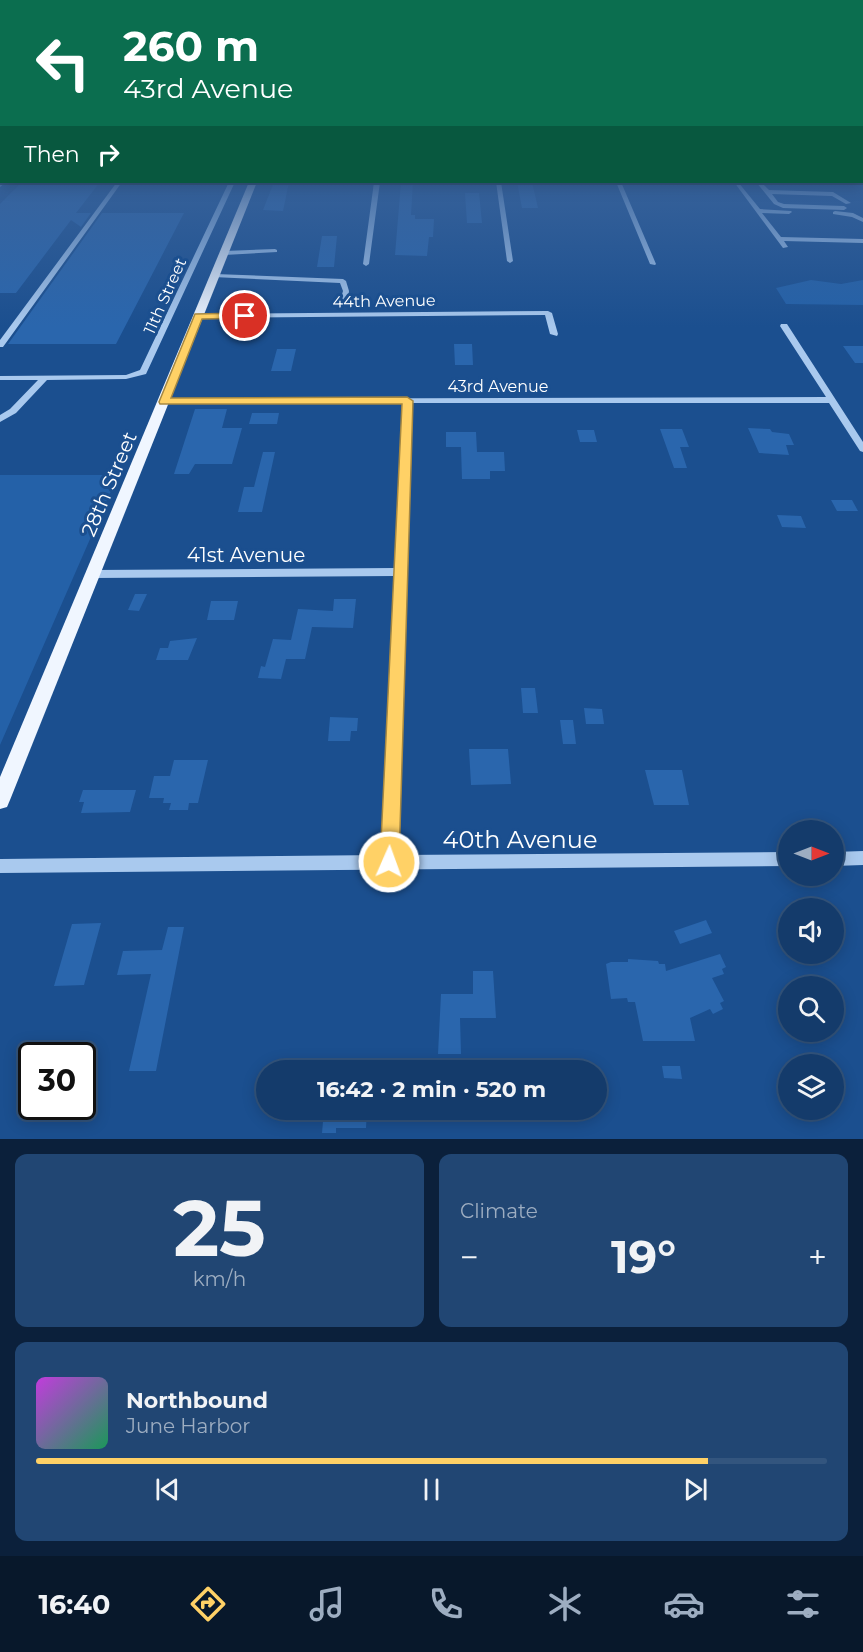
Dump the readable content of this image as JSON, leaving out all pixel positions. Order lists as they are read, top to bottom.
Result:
{
  "streets": {
    "main road": ["28th Street"],
    "street": [
      "11th Street",
      "44th Avenue",
      "43rd Avenue",
      "41st Avenue",
      "40th Avenue"
    ]
  },
  "crossings": [
    ["44th Avenue", "28th Street"],
    ["43rd Avenue", "28th Street"],
    ["28th Street", "41st Avenue"]
  ],
  "north": "right",
  "page": {
    "turn": ["260 m", "43rd Avenue"],
    "then": "Then",
    "limit": "30",
    "trip": "16:42 · 2 min · 520 m",
    "tile": [
      ["25", "km/h"],
      "Climate"
    ],
    "heat": ["−", "19°", "+"],
    "song": ["Northbound", "June Harbor"],
    "tabs": "16:40"
  }
}
